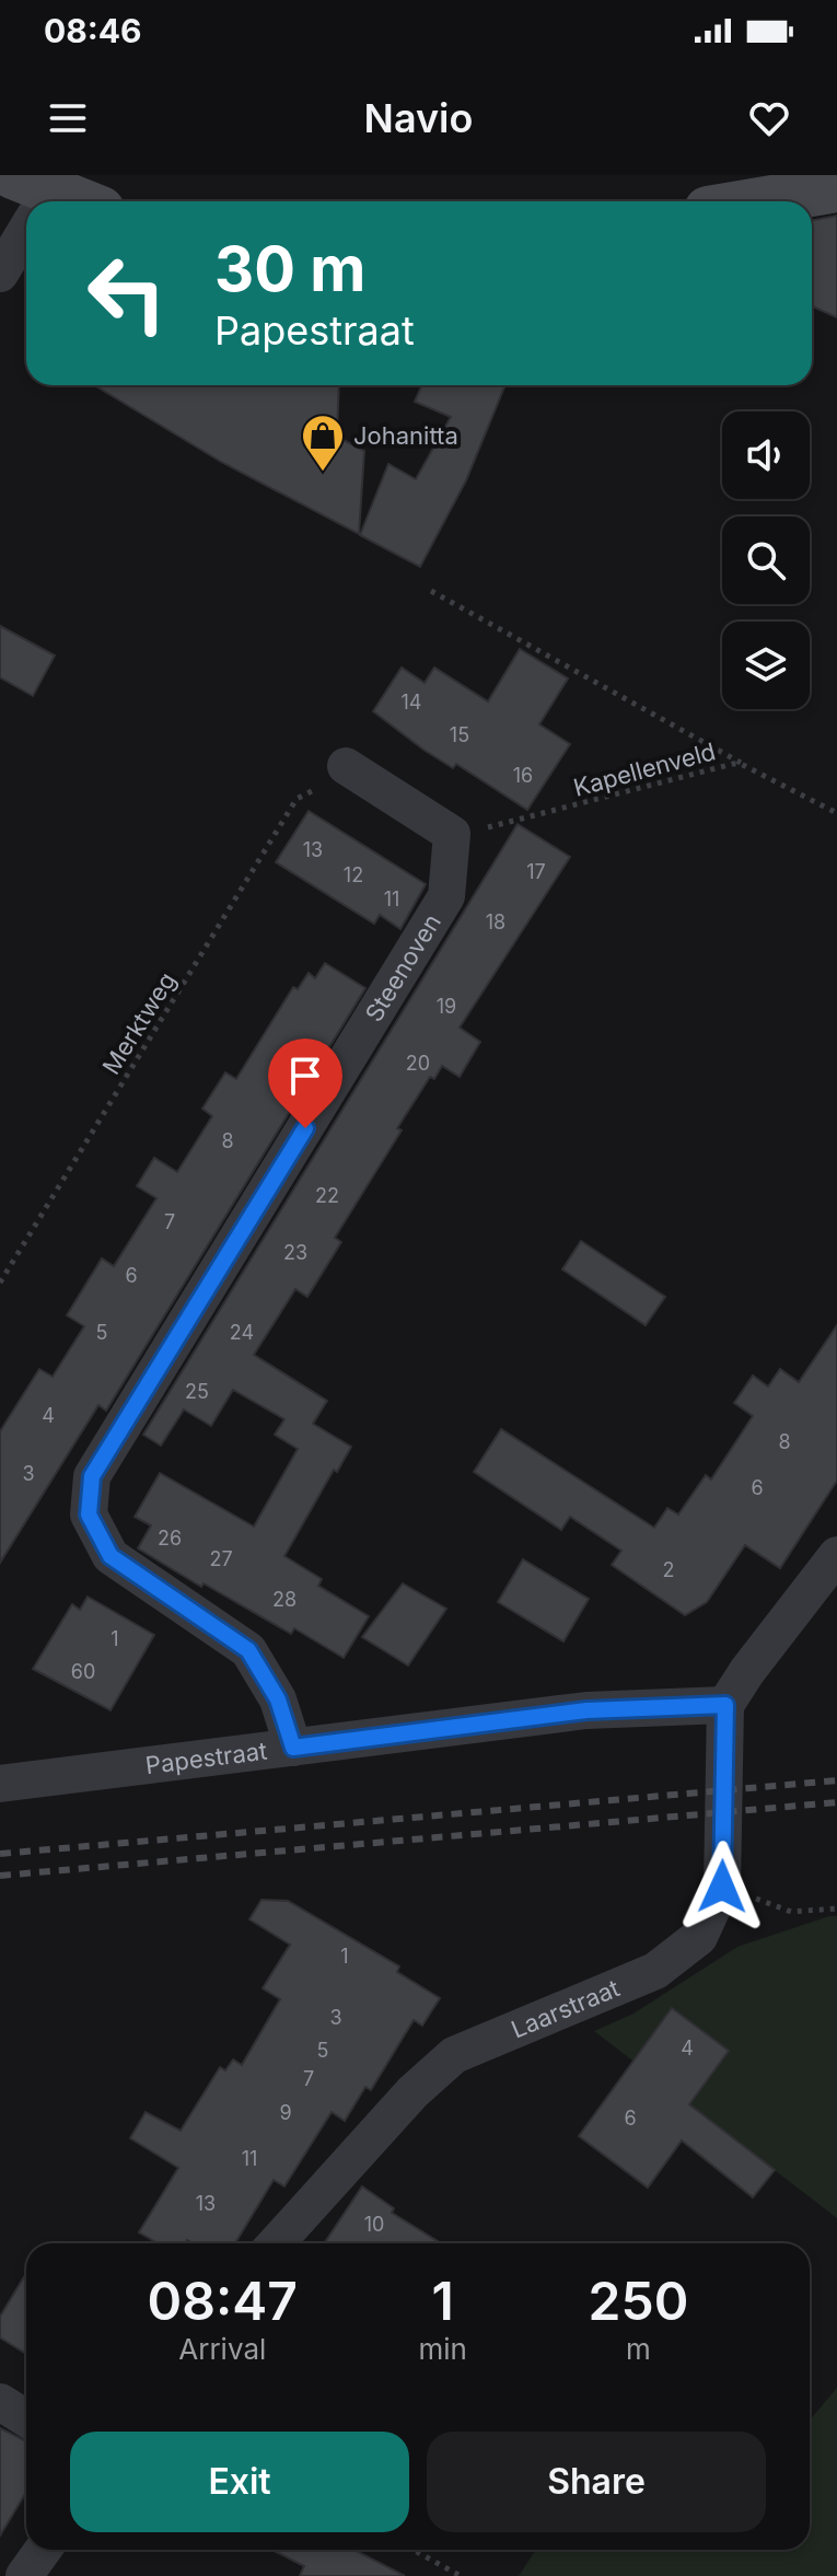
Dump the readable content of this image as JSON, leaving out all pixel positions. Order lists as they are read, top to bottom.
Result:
{
  "streets": {
    "street": ["Steenoven", "Papestraat", "Laarstraat"],
    "path": ["Kapellenveld", "Merktweg"]
  },
  "crossings": [
    ["Kapellenveld", "Steenoven"],
    ["Steenoven", "Papestraat"],
    ["Papestraat", "Laarstraat"]
  ],
  "places": {
    "shop": ["Johanitta"]
  },
  "house_numbers": [
    "14",
    "15",
    "16",
    "13",
    "17",
    "12",
    "11",
    "18",
    "19",
    "20",
    "8",
    "22",
    "7",
    "23",
    "6",
    "5",
    "24",
    "25",
    "4",
    "8",
    "3",
    "6",
    "26",
    "27",
    "2",
    "28",
    "1",
    "60",
    "1",
    "3",
    "4",
    "5",
    "7",
    "9",
    "6",
    "11",
    "13",
    "10"
  ],
  "page": {
    "status": "08:46",
    "header": "Navio",
    "turn": ["30 m", "Papestraat"],
    "eta": [
      "08:47",
      "Arrival",
      "1",
      "min",
      "250",
      "m"
    ],
    "buttons": ["Exit", "Share"]
  }
}
